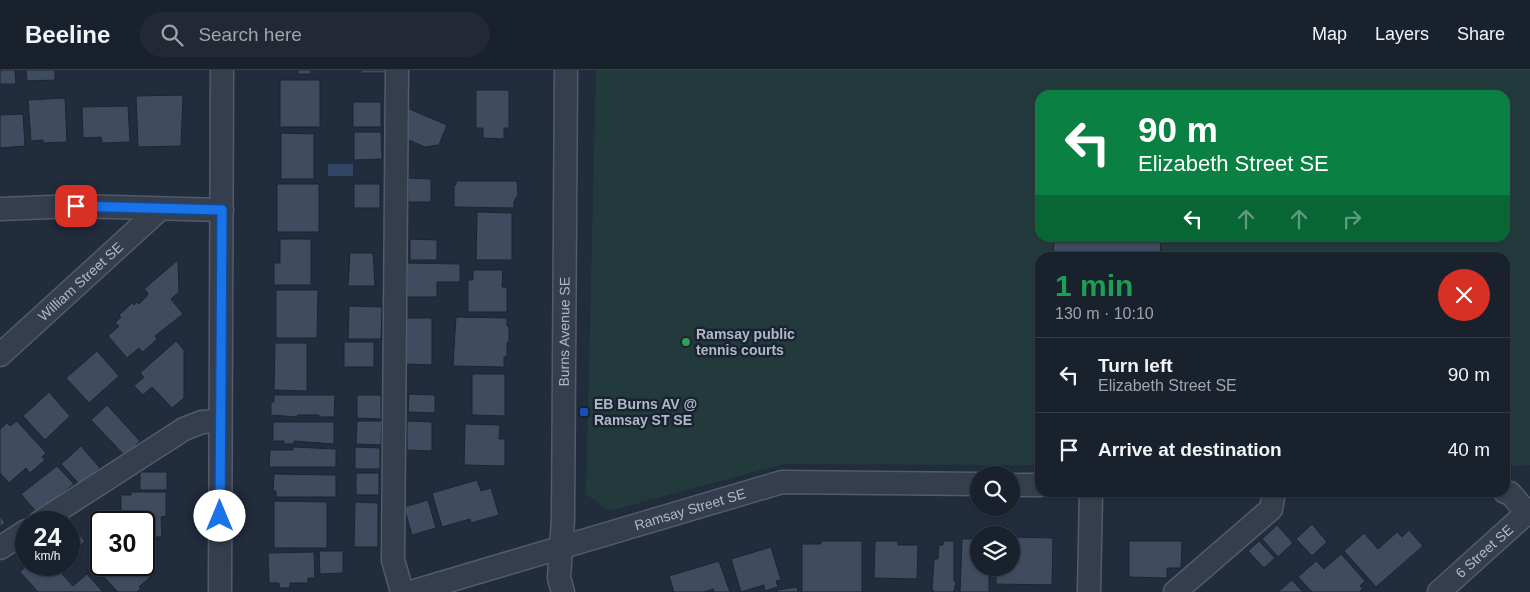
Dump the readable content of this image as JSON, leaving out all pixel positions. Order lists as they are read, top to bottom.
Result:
{
  "streets": {
    "street": [
      "William Street SE",
      "Burns Avenue SE",
      "Ramsay Street SE",
      "6 Street SE"
    ]
  },
  "crossings": [
    ["Burns Avenue SE", "Ramsay Street SE"]
  ],
  "places": {
    "other": ["Ramsay public tennis courts"],
    "transit": ["EB Burns AV @ Ramsay ST SE"]
  },
  "page": {
    "header": "Beeline",
    "search": "Search here",
    "nav": ["Map", "Layers", "Share"],
    "turn": ["90 m", "Elizabeth Street SE"],
    "heading": ["1 min", "130 m · 10:10"],
    "list": [
      {
        "name": "Turn left",
        "note": "Elizabeth Street SE",
        "value": "90 m"
      },
      {
        "name": "Arrive at destination",
        "value": "40 m"
      }
    ],
    "speed": "24 km/h",
    "limit": "30"
  }
}
